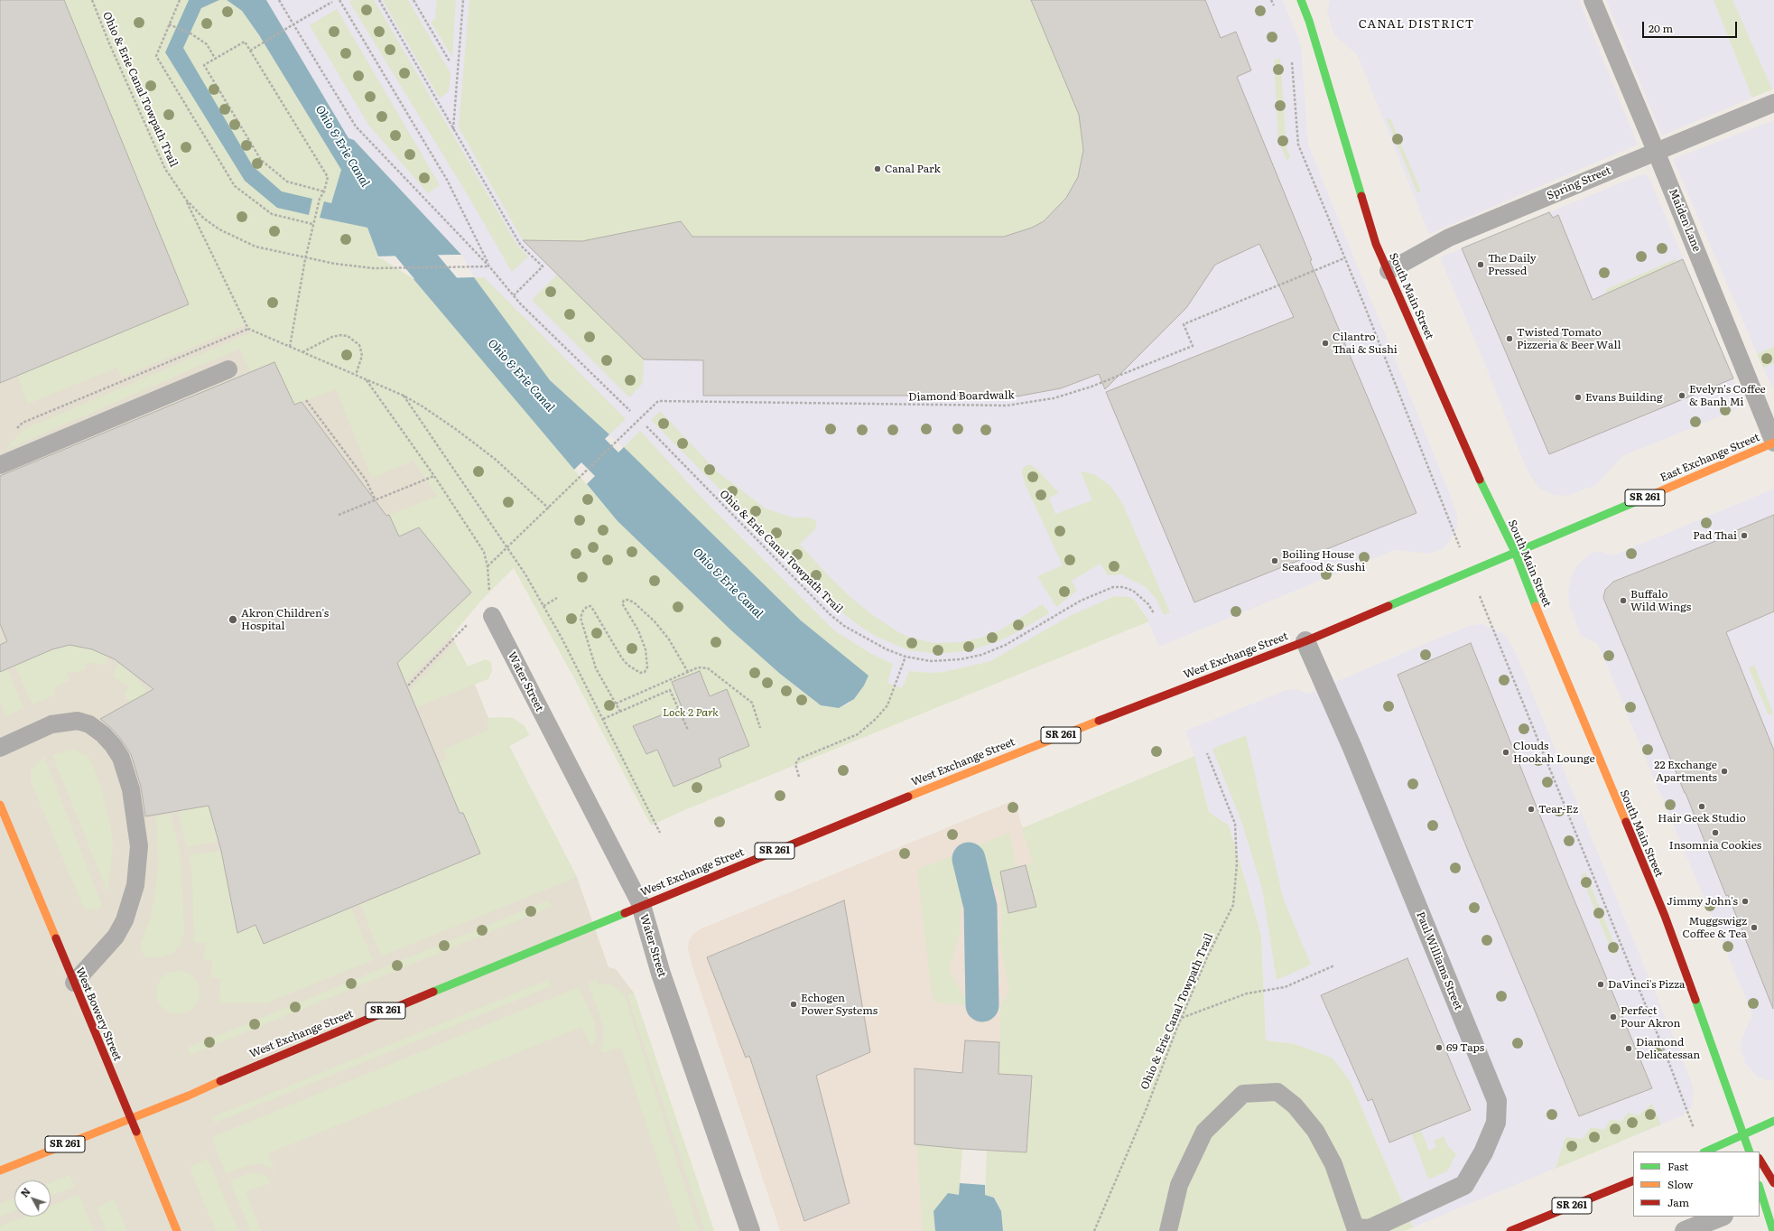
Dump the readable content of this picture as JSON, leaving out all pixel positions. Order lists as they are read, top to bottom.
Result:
{
  "streets": {
    "main road": [
      "South Main Street",
      "East Exchange Street",
      "SR 261",
      "West Exchange Street",
      "West Bowery Street"
    ],
    "street": ["Water Street", "Paul Williams Street"],
    "lane": ["Spring Street", "Maiden Lane"],
    "path": ["Ohio & Erie Canal Towpath Trail", "Diamond Boardwalk"]
  },
  "crossings": [
    ["Spring Street", "Maiden Lane"],
    ["Spring Street", "South Main Street"],
    ["Maiden Lane", "East Exchange Street"],
    ["South Main Street", "East Exchange Street"],
    ["South Main Street", "West Exchange Street"],
    ["East Exchange Street", "West Exchange Street"],
    ["West Exchange Street", "Water Street"],
    ["West Exchange Street", "Paul Williams Street"],
    ["West Exchange Street", "West Bowery Street"]
  ],
  "districts": ["CANAL DISTRICT"],
  "water": ["Ohio & Erie Canal"],
  "parks": ["Lock 2 Park"],
  "places": [
    "Canal Park",
    "The Daily Pressed",
    "Twisted Tomato Pizzeria & Beer Wall",
    "Cilantro Thai & Sushi",
    "Evelyn's Coffee & Banh Mi",
    "Evans Building",
    "Pad Thai",
    "Boiling House Seafood & Sushi",
    "Buffalo Wild Wings",
    "Akron Children's Hospital",
    "Clouds Hookah Lounge",
    "22 Exchange Apartments",
    "Hair Geek Studio",
    "Tear-Ez",
    "Insomnia Cookies",
    "Jimmy John's",
    "Muggswigz Coffee & Tea",
    "DaVinci's Pizza",
    "Echogen Power Systems",
    "Perfect Pour Akron",
    "69 Taps",
    "Diamond Delicatessan"
  ],
  "legend": ["Fast", "Slow", "Jam"],
  "scale_bar": "20 m",
  "north": "top left"
}
